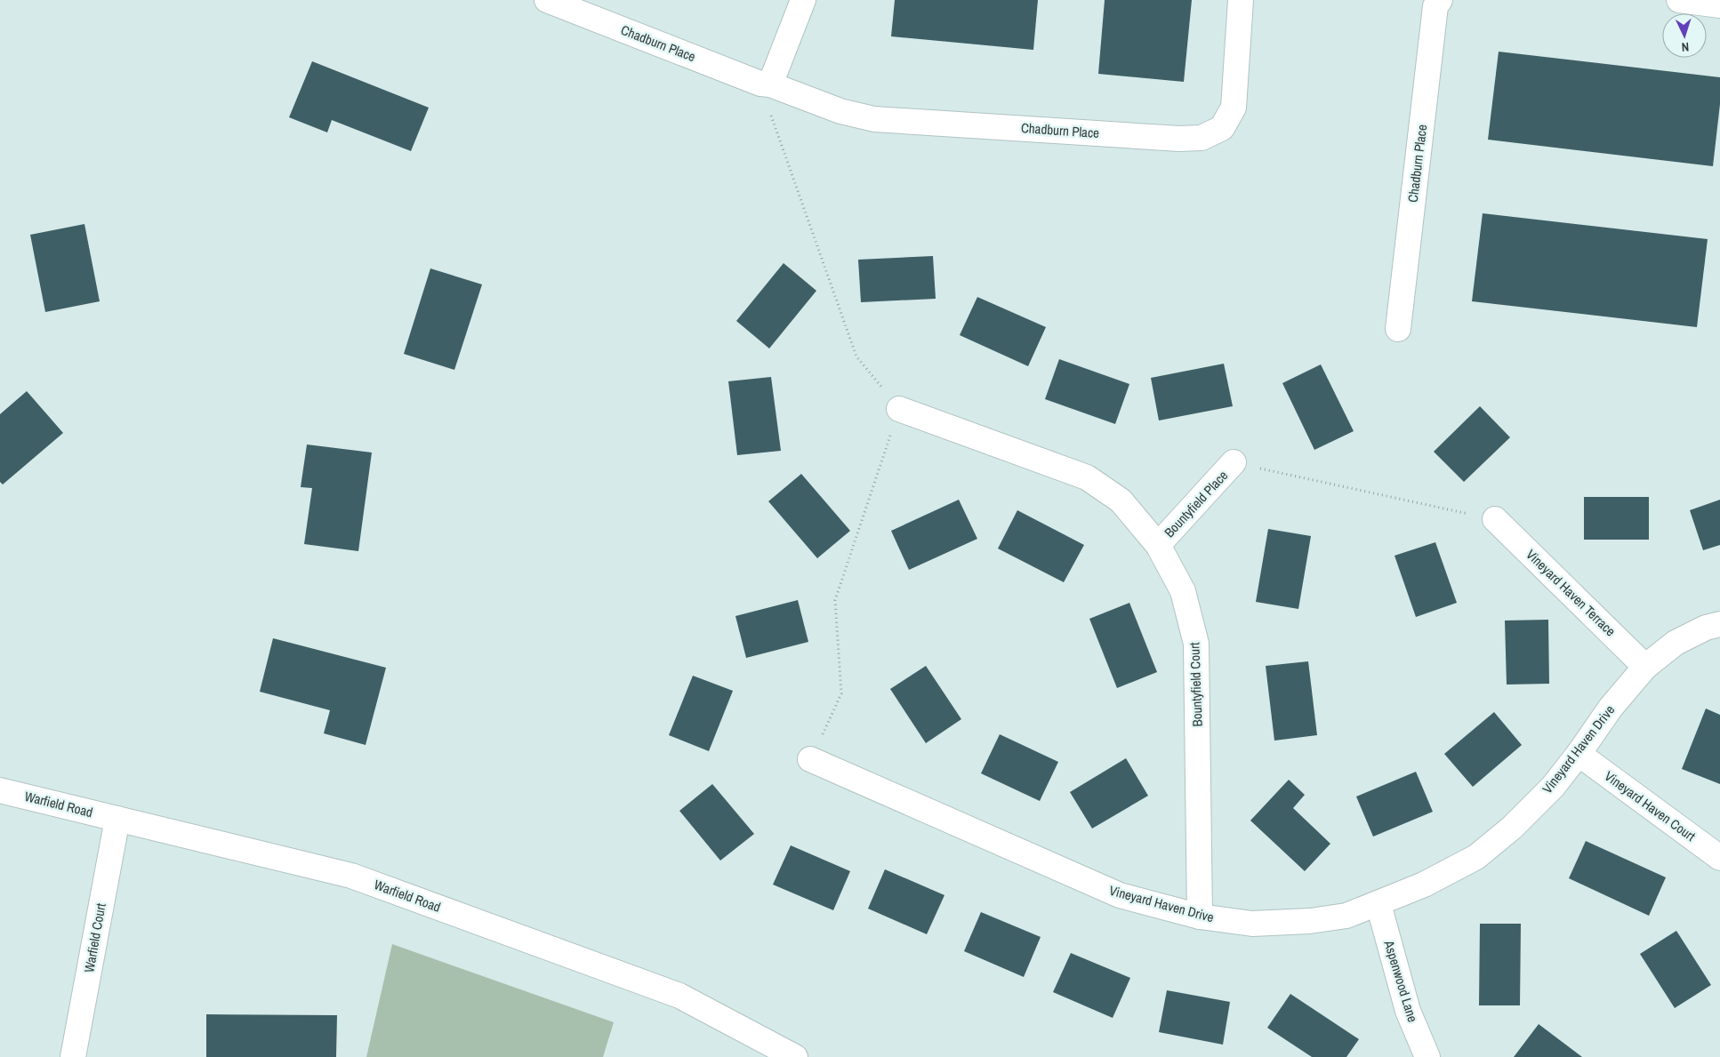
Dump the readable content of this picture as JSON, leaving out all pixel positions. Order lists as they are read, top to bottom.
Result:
{
  "streets": {
    "street": [
      "Chadburn Place",
      "Bountyfield Place",
      "Vineyard Haven Terrace",
      "Bountyfield Court",
      "Vineyard Haven Drive",
      "Warfield Road",
      "Vineyard Haven Court",
      "Warfield Court",
      "Aspenwood Lane"
    ]
  },
  "crossings": [
    ["Bountyfield Place", "Bountyfield Court"],
    ["Vineyard Haven Terrace", "Vineyard Haven Drive"],
    ["Bountyfield Court", "Vineyard Haven Drive"],
    ["Vineyard Haven Drive", "Vineyard Haven Court"],
    ["Vineyard Haven Drive", "Aspenwood Lane"],
    ["Warfield Road", "Warfield Court"]
  ],
  "north": "bottom"
}
